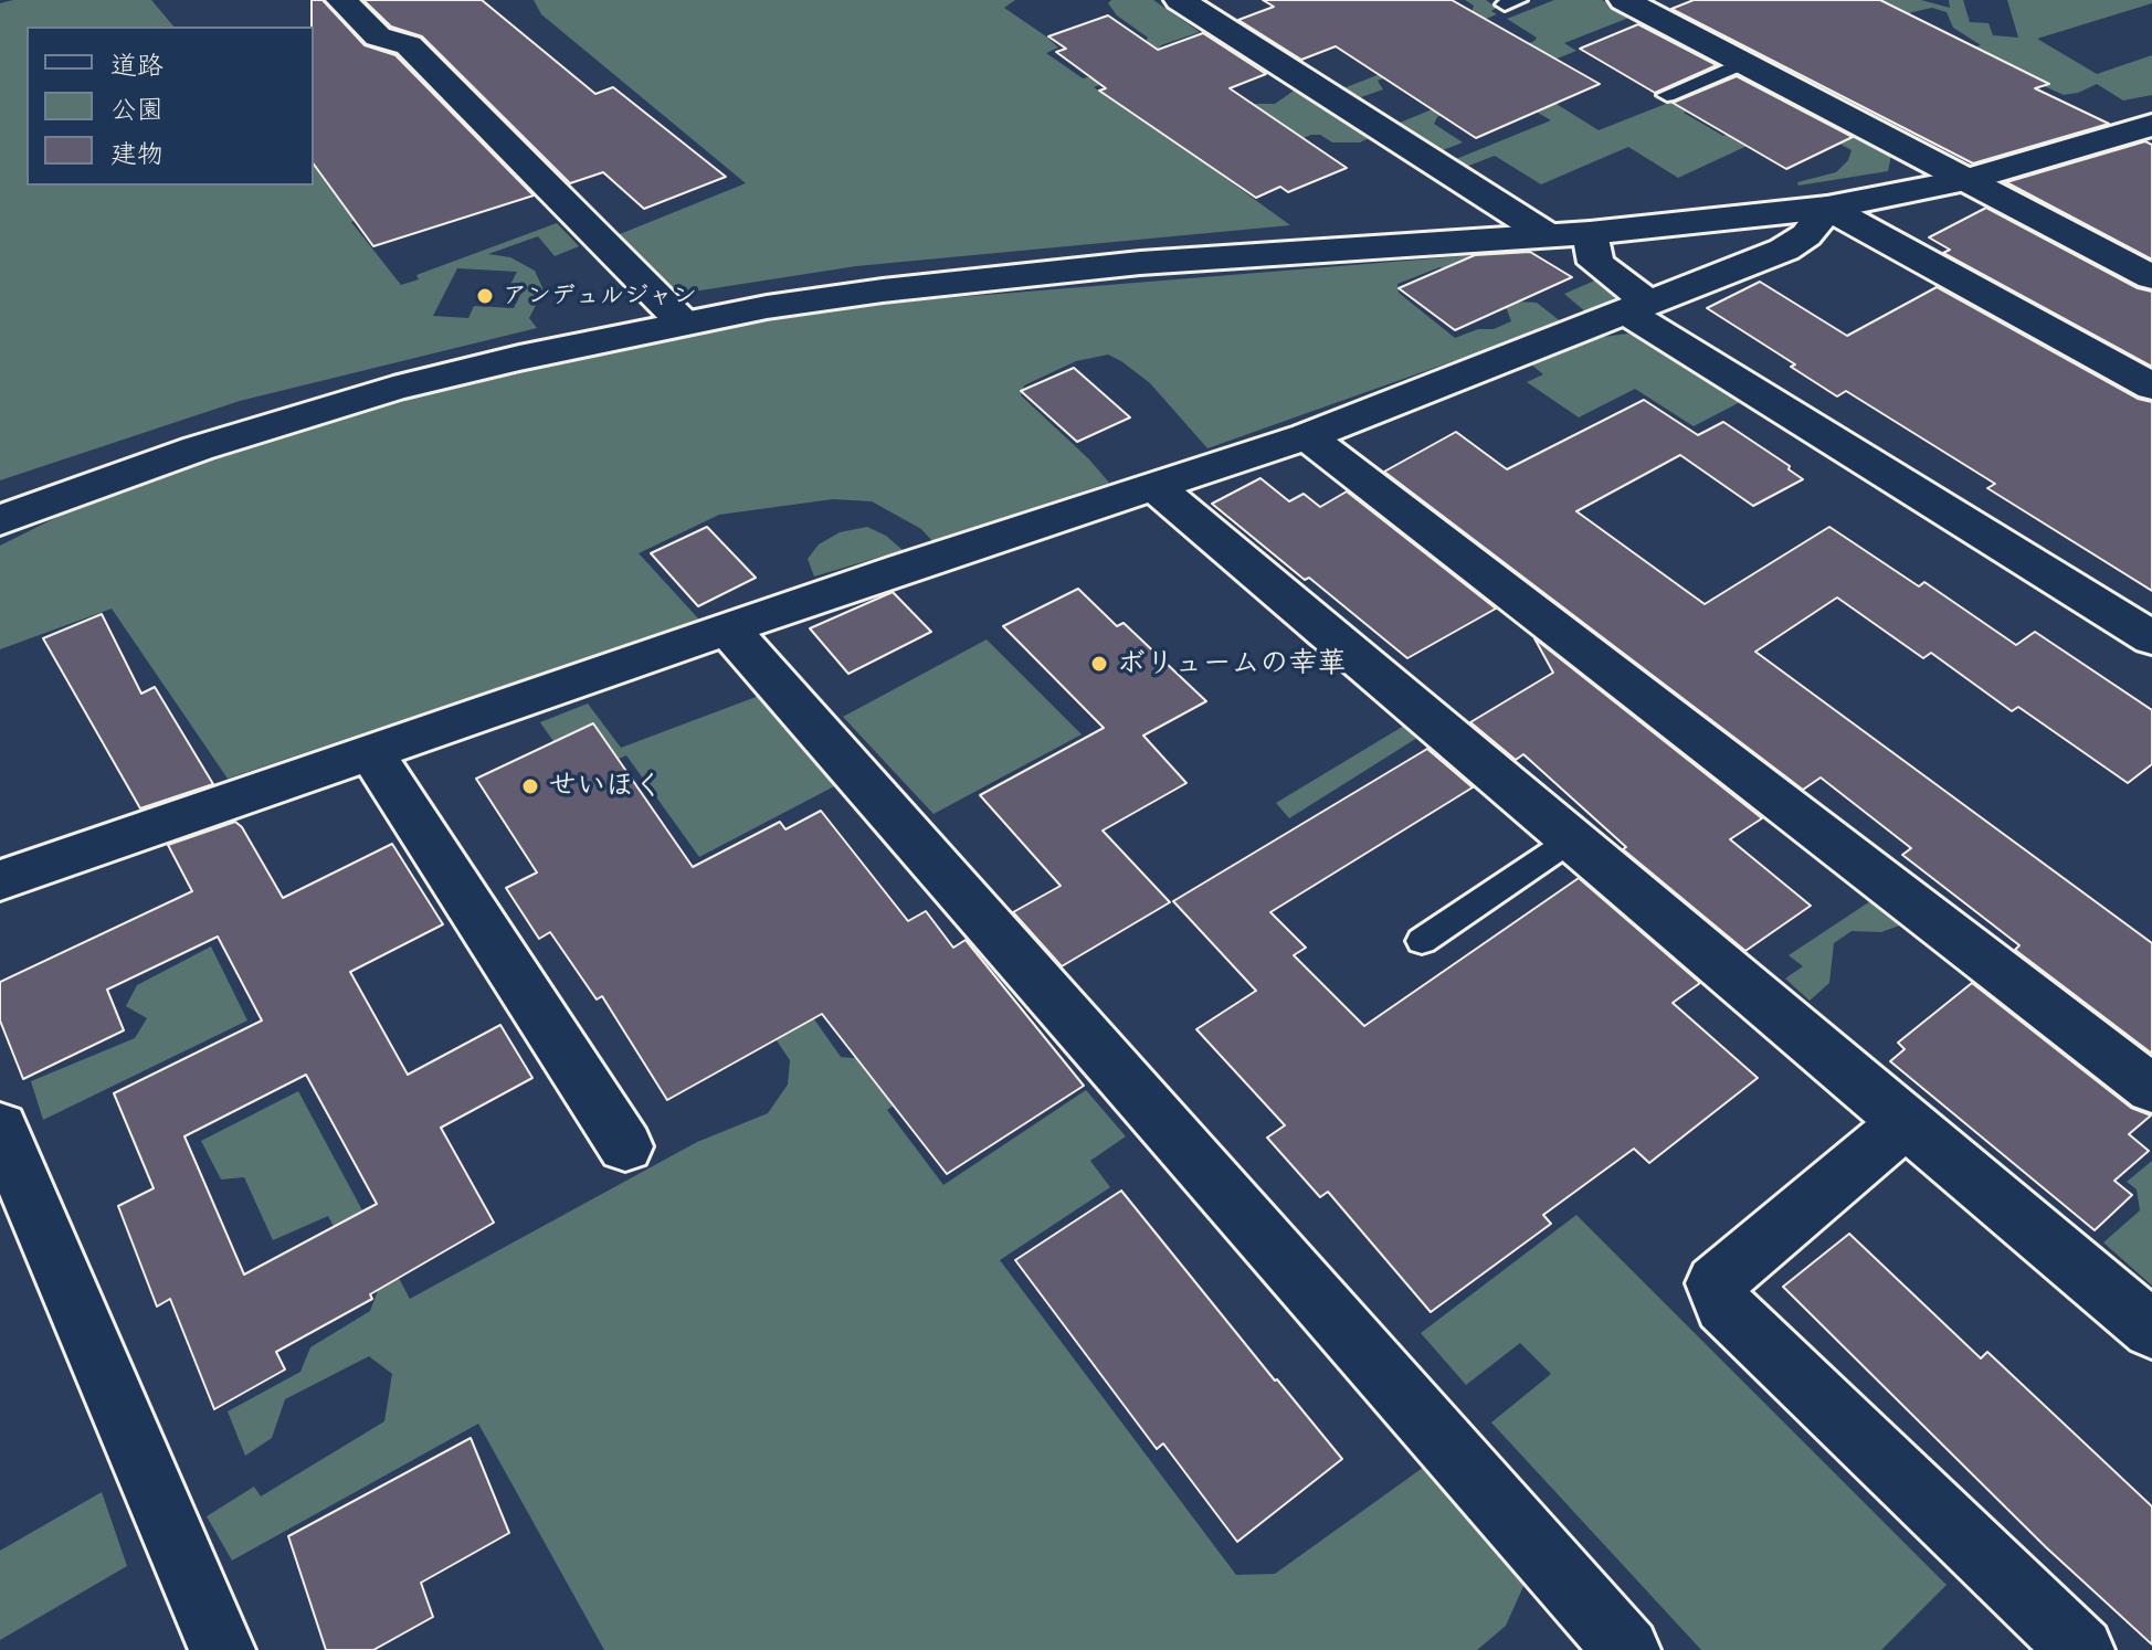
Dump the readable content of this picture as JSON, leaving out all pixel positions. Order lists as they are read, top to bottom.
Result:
{
  "places": ["アンデュルジャン", "ボリュームの幸華", "せいほく"],
  "legend": ["道路", "公園", "建物"]
}
